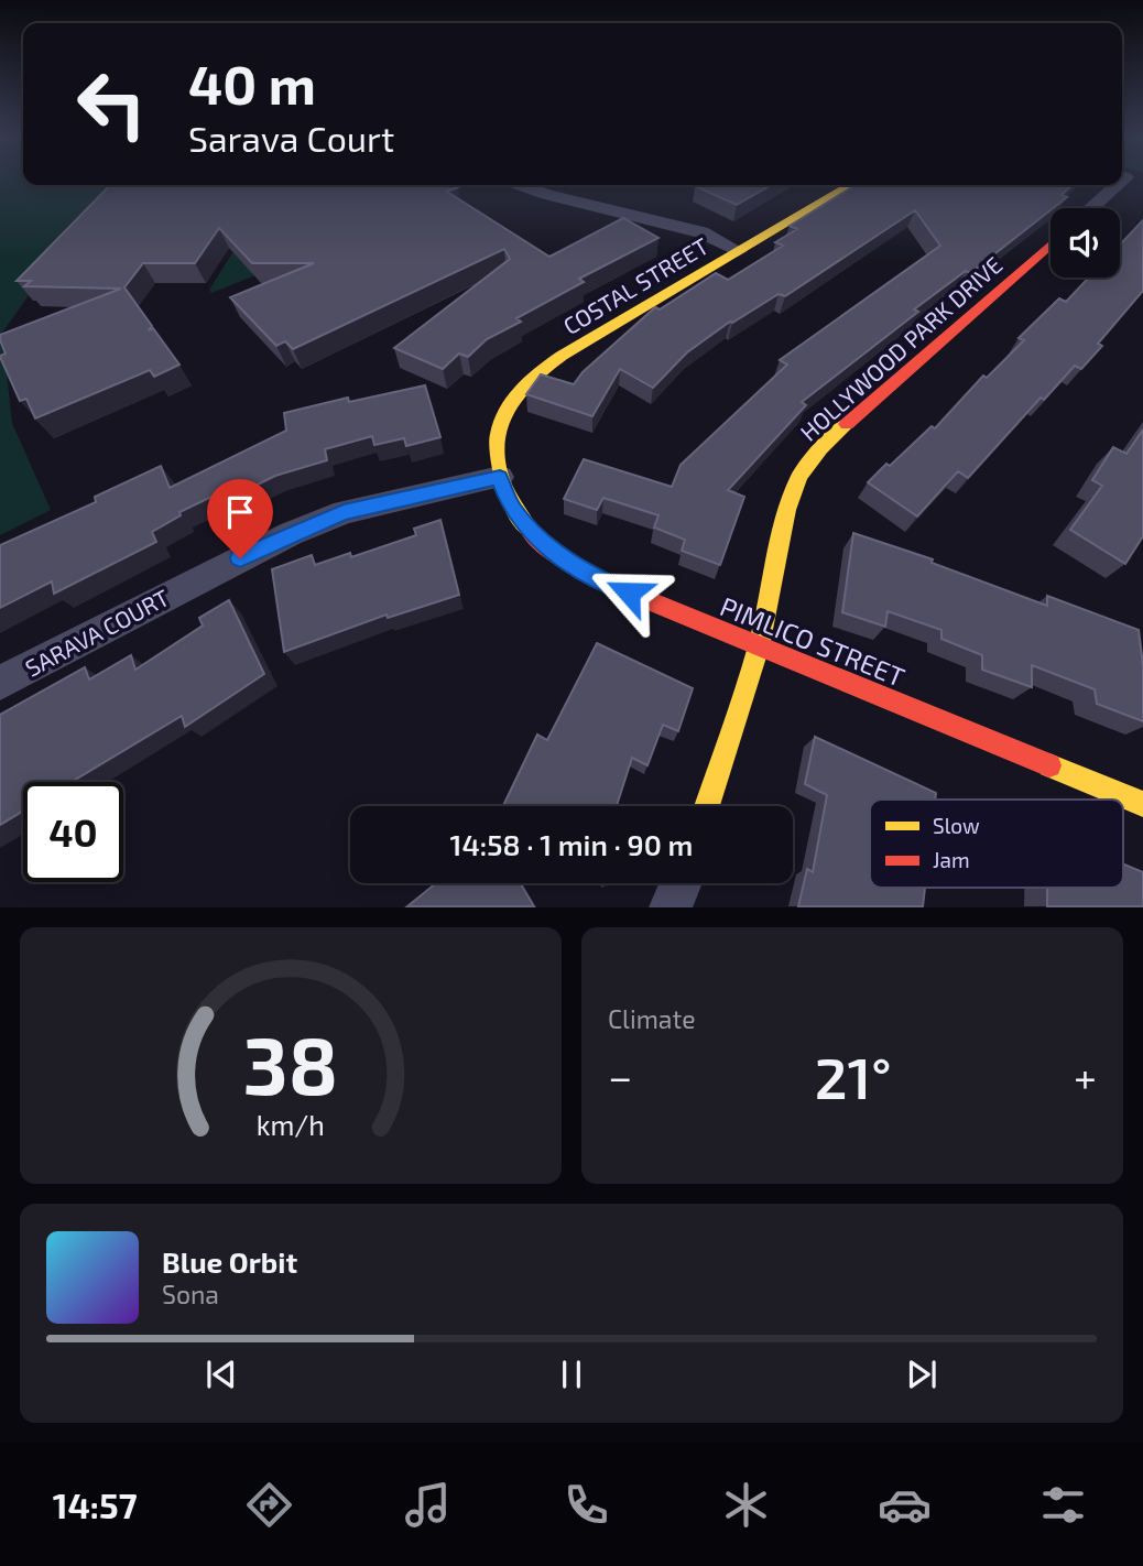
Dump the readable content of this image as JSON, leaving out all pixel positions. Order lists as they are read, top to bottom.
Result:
{
  "streets": {
    "street": [
      "COSTAL STREET",
      "HOLLYWOOD PARK DRIVE",
      "SARAVA COURT",
      "PIMLICO STREET"
    ]
  },
  "crossings": [
    ["COSTAL STREET", "SARAVA COURT"],
    ["COSTAL STREET", "PIMLICO STREET"],
    ["HOLLYWOOD PARK DRIVE", "PIMLICO STREET"],
    ["SARAVA COURT", "PIMLICO STREET"]
  ],
  "legend": ["Slow", "Jam"],
  "page": {
    "turn": ["40 m", "Sarava Court"],
    "limit": "40",
    "trip": "14:58 · 1 min · 90 m",
    "tile": "Climate",
    "heat": ["−", "21°", "+"],
    "song": ["Blue Orbit", "Sona"],
    "tabs": "14:57",
    "gauge": ["38", "km/h"]
  }
}
